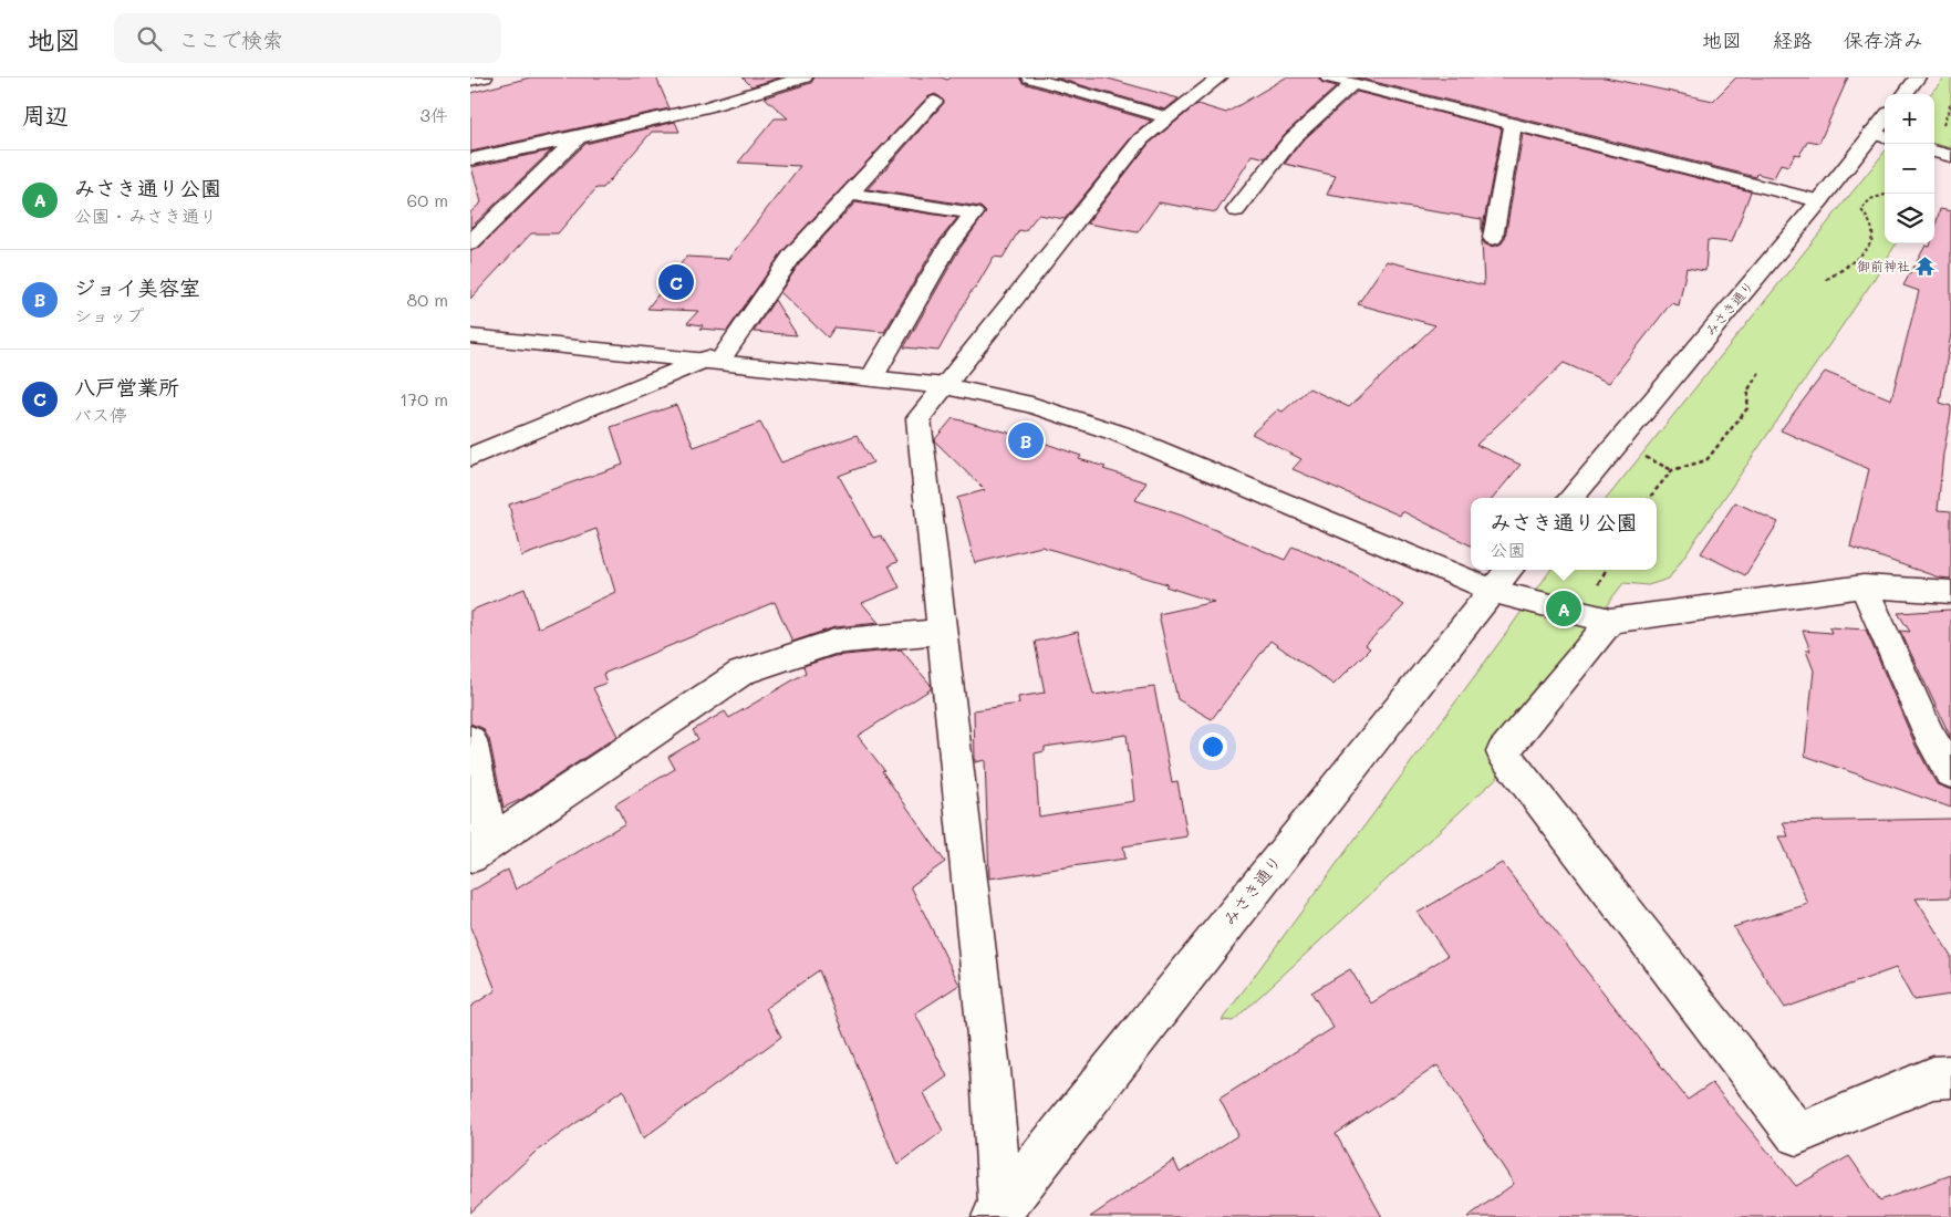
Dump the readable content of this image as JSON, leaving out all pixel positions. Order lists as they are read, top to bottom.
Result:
{
  "streets": {
    "street": ["みさき通り"]
  },
  "places": {
    "temple": ["御前神社"]
  },
  "page": {
    "header": "地図",
    "search": "ここで検索",
    "nav": ["地図", "経路", "保存済み"],
    "heading": ["周辺", "3件"],
    "map_buttons": ["+", "−"],
    "list": [
      {
        "mark": "A",
        "name": "みさき通り公園",
        "note": "公園 · みさき通り",
        "value": "60 m"
      },
      {
        "mark": "B",
        "name": "ジョイ美容室",
        "note": "ショップ",
        "value": "80 m"
      },
      {
        "mark": "C",
        "name": "八戸営業所",
        "note": "バス停",
        "value": "170 m"
      }
    ],
    "pins": ["C", "B", "A"],
    "popup": ["みさき通り公園", "公園"]
  }
}
